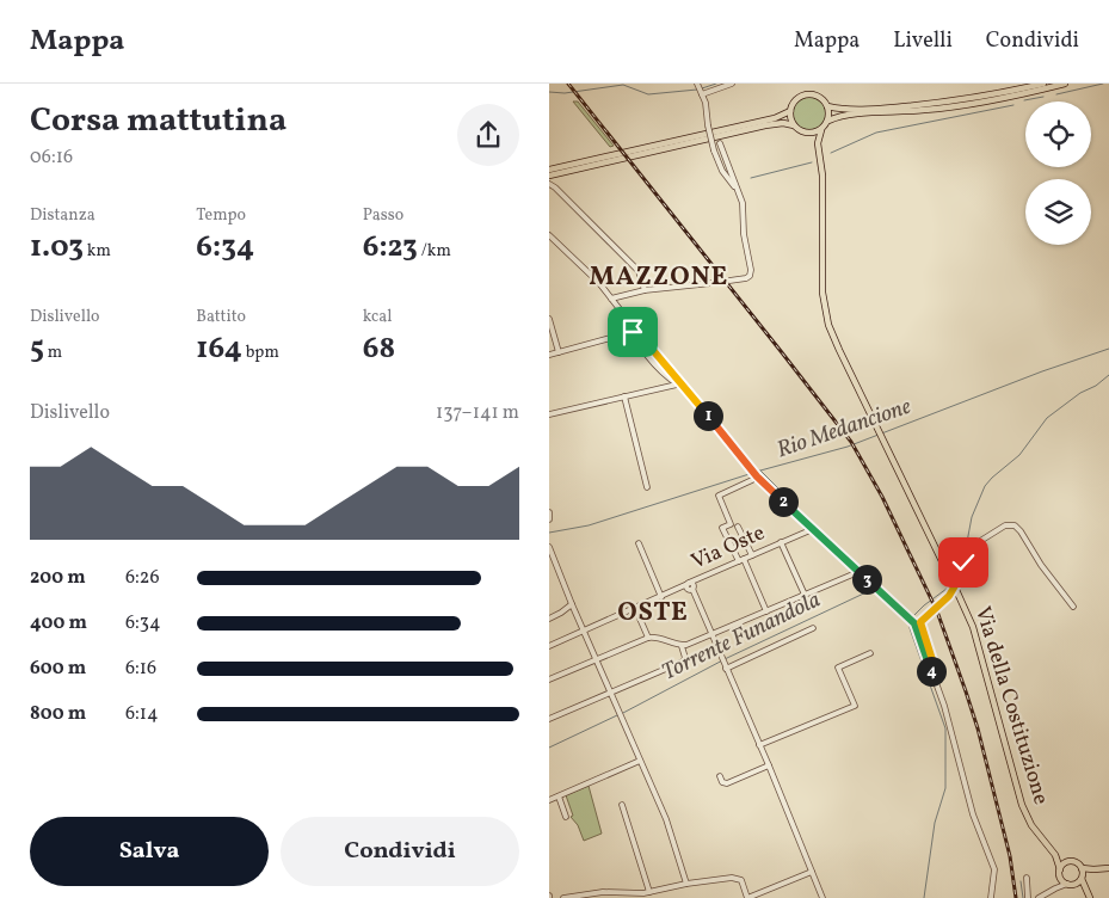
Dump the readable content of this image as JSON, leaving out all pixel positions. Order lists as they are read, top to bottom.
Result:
{
  "streets": {
    "main road": ["Via della Costituzione"],
    "street": ["Via Oste"]
  },
  "districts": ["MAZZONE", "OSTE"],
  "water": ["Rio Medancione", "Torrente Funandola"],
  "page": {
    "header": "Mappa",
    "nav": ["Mappa", "Livelli", "Condividi"],
    "heading": ["Corsa mattutina", "06:16"],
    "stats": [
      ["Distanza", "1.03 km"],
      ["Tempo", "6:34"],
      ["Passo", "6:23 /km"],
      ["Dislivello", "5 m"],
      ["Battito", "164 bpm"],
      ["kcal", "68"]
    ],
    "chart": ["Dislivello", "137–141 m"],
    "pins": [
      "1",
      "2",
      "3",
      "4"
    ],
    "list": [
      {
        "name": "200 m",
        "note": "6:26"
      },
      {
        "name": "400 m",
        "note": "6:34"
      },
      {
        "name": "600 m",
        "note": "6:16"
      },
      {
        "name": "800 m",
        "note": "6:14"
      }
    ],
    "buttons": ["Salva", "Condividi"]
  }
}
